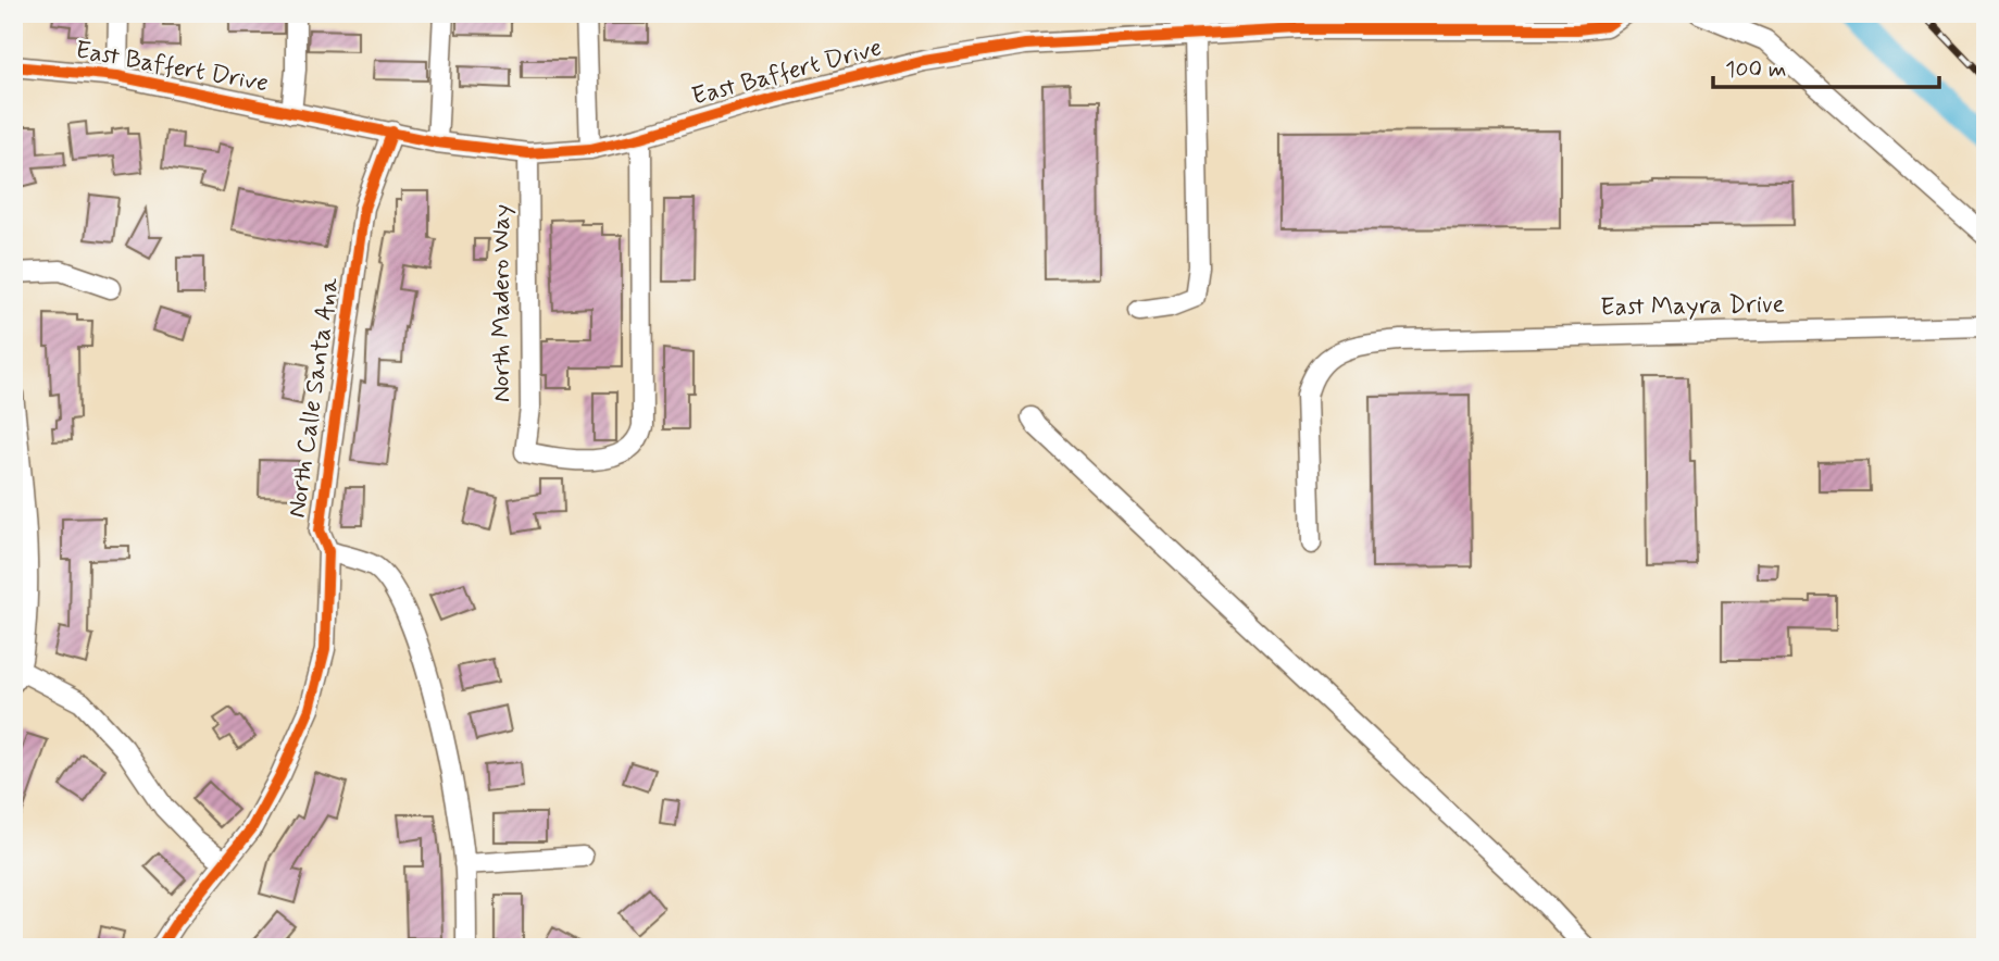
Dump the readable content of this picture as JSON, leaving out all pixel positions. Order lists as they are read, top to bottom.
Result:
{
  "streets": {
    "street": [
      "East Baffert Drive",
      "North Madero Way",
      "East Mayra Drive",
      "North Calle Santa Ana"
    ]
  },
  "crossings": [
    ["East Baffert Drive", "North Madero Way"],
    ["East Baffert Drive", "North Calle Santa Ana"]
  ],
  "scale_bar": "100 m"
}
